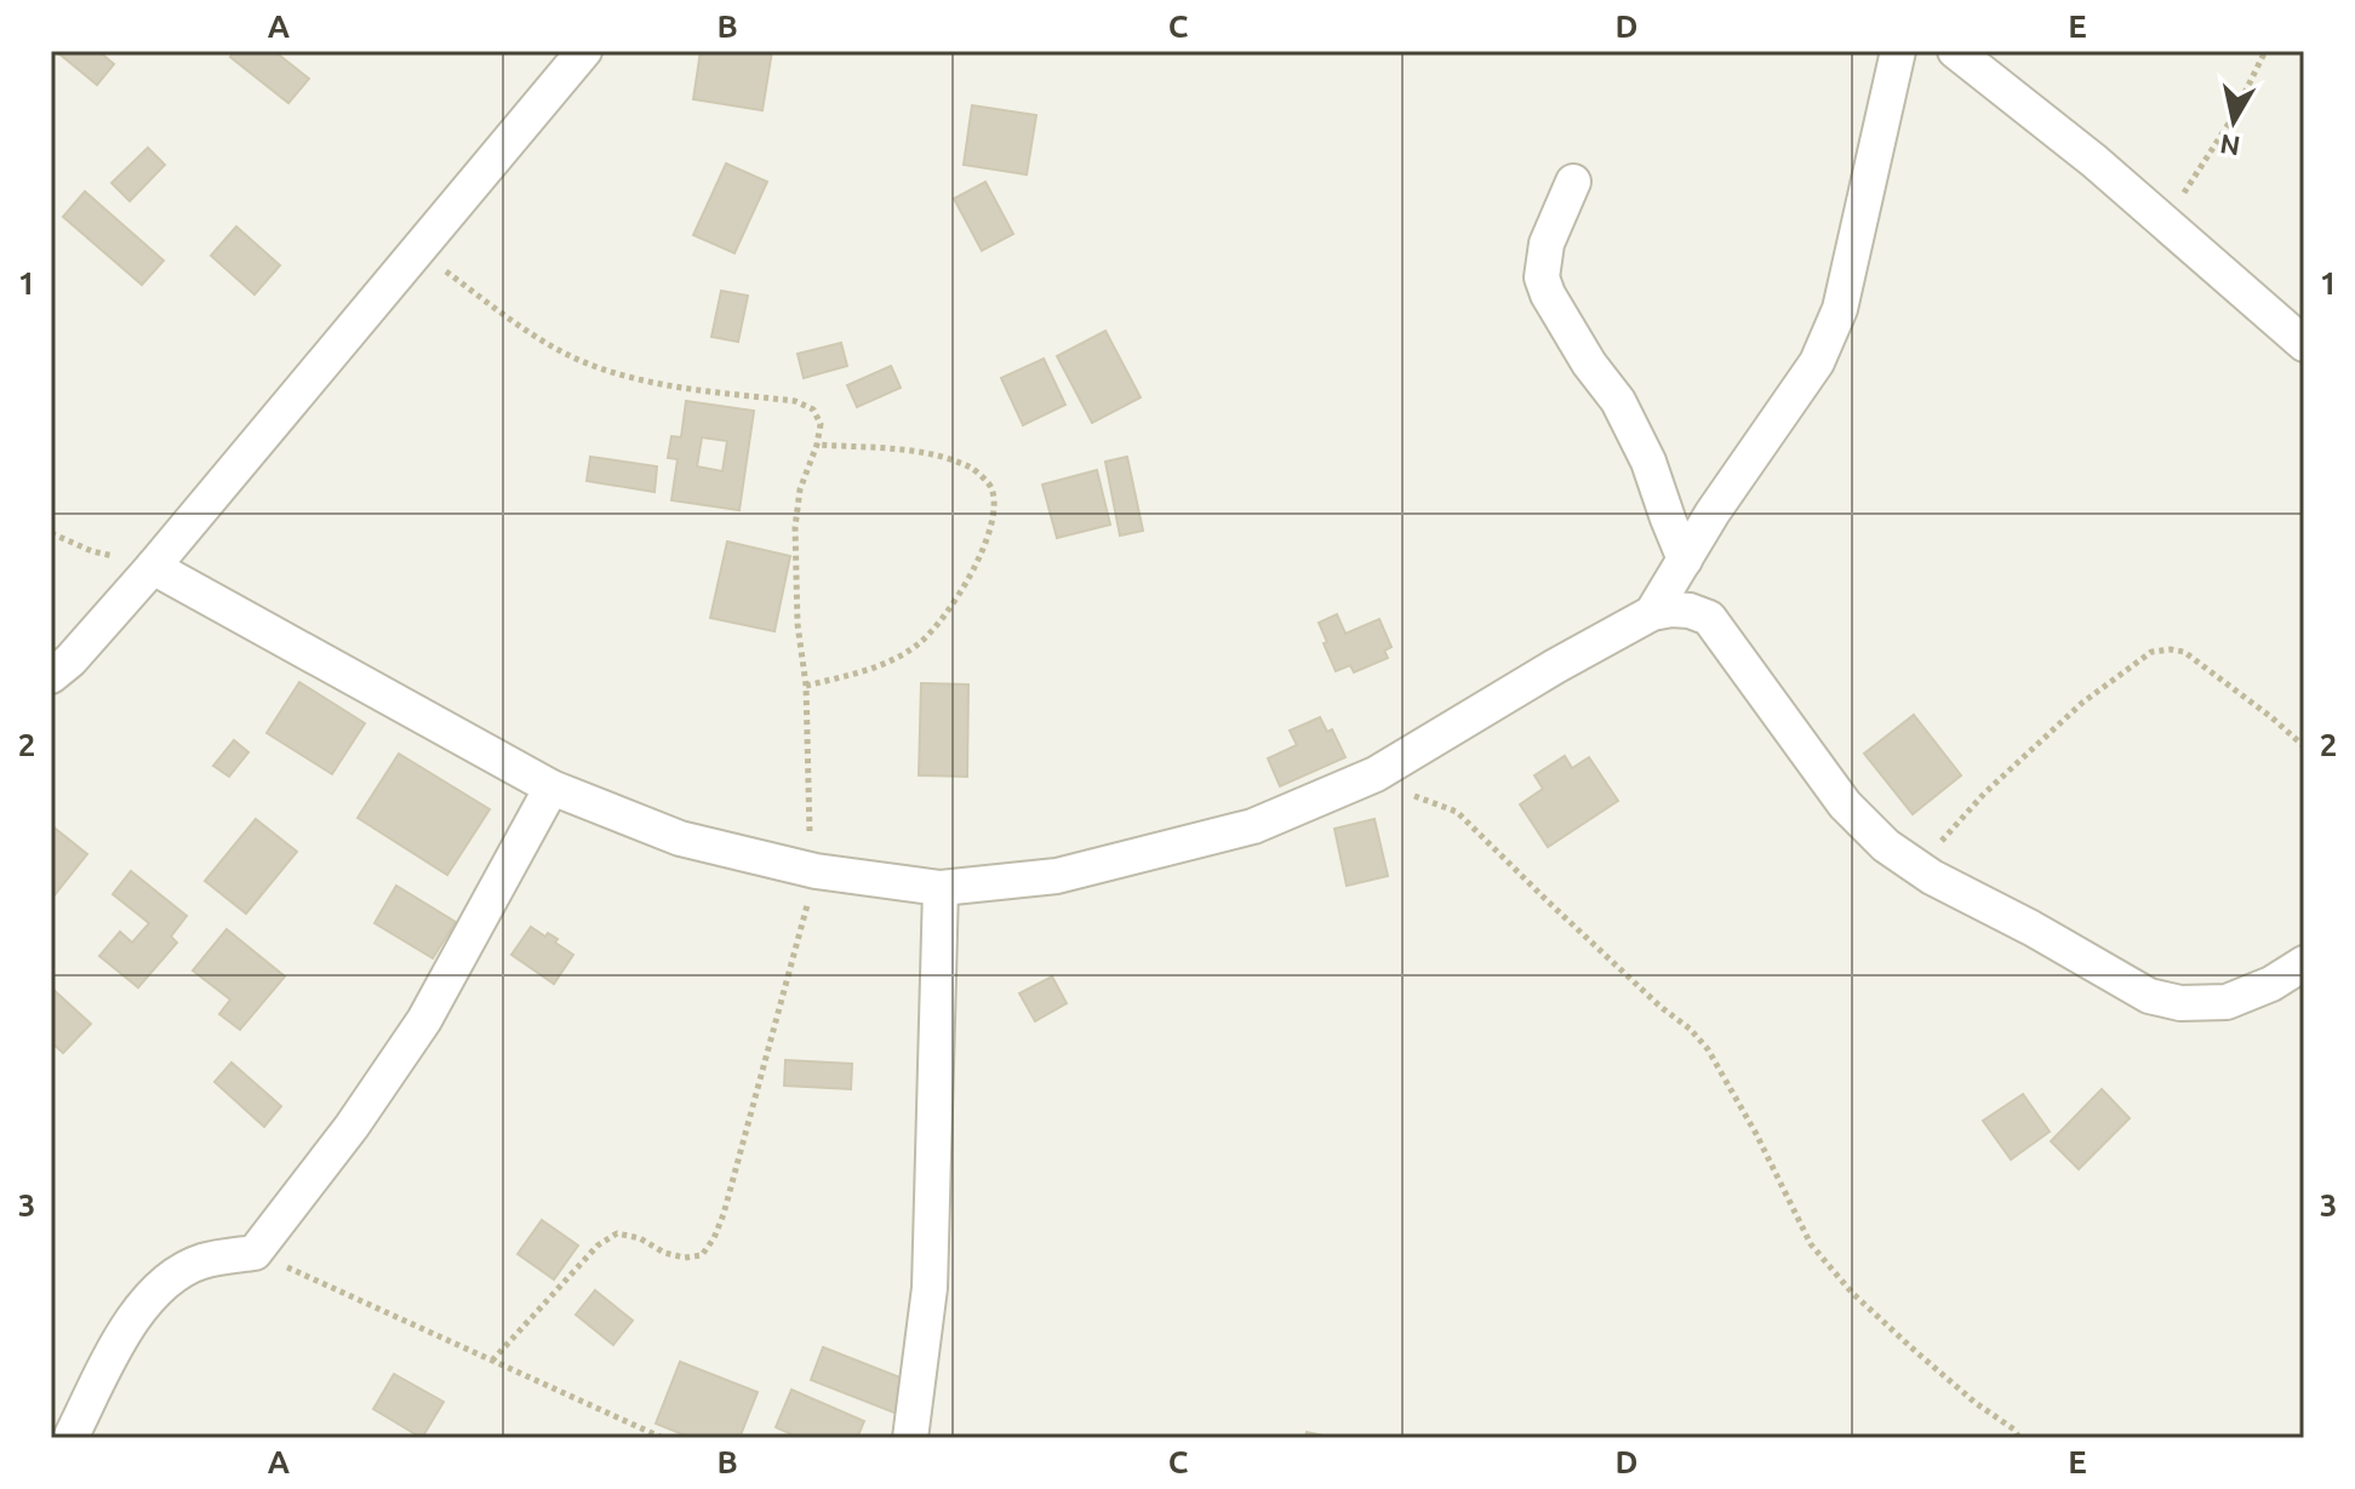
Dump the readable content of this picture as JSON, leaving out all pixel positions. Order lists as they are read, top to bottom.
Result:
{
  "north": "bottom",
  "grid": {
    "columns": [
      "A",
      "B",
      "C",
      "D",
      "E"
    ],
    "rows": ["1", "2", "3"]
  }
}
